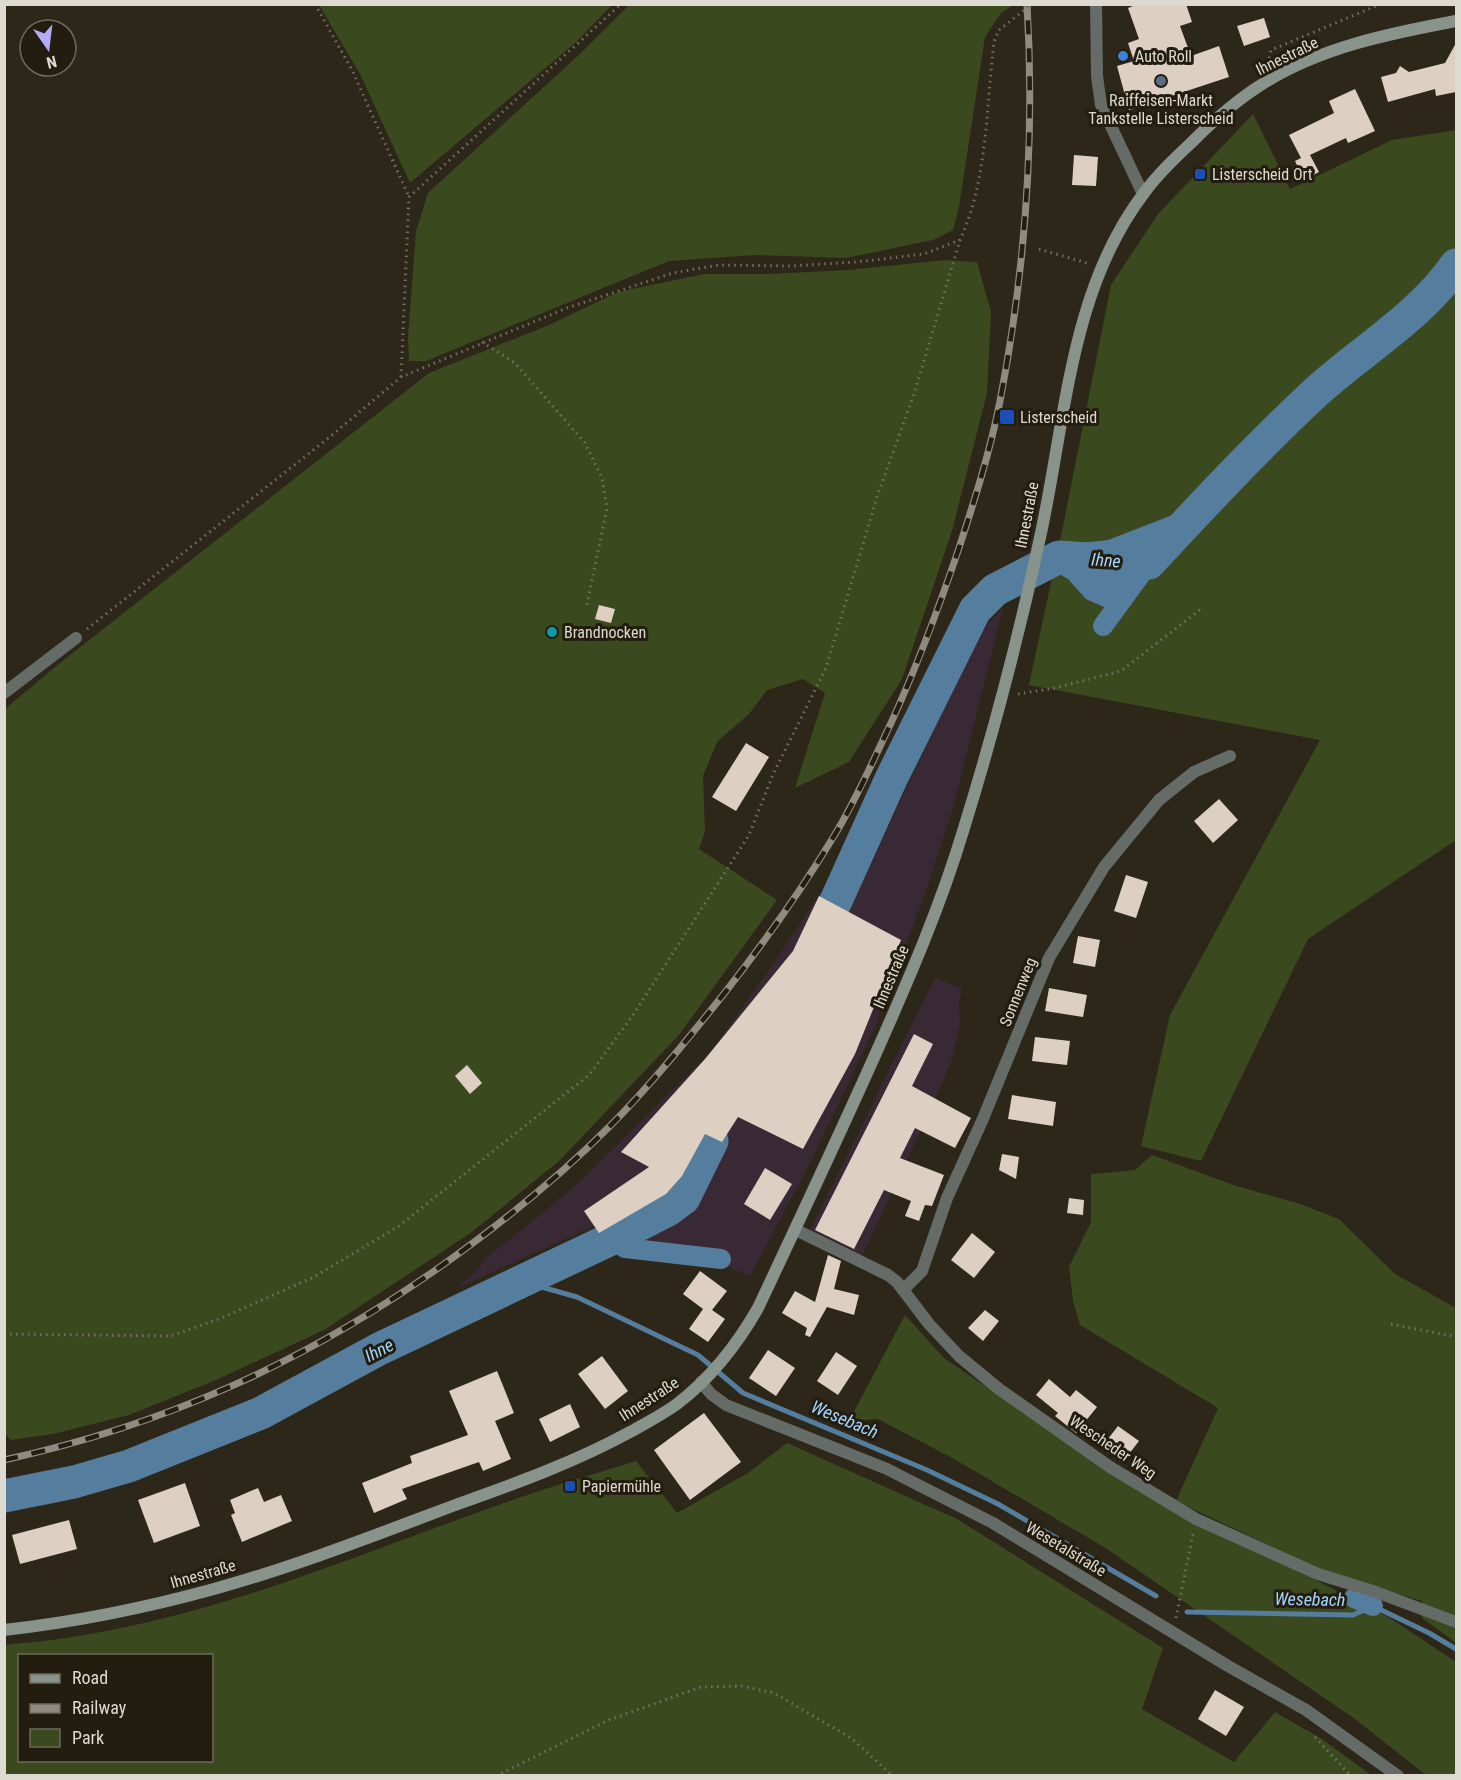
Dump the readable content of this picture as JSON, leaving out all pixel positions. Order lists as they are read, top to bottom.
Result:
{
  "streets": {
    "main road": ["Ihnestraße"],
    "street": ["Sonnenweg", "Wescheder Weg", "Wesetalstraße"]
  },
  "crossings": [
    ["Ihnestraße", "Wescheder Weg"],
    ["Ihnestraße", "Wesetalstraße"],
    ["Sonnenweg", "Wescheder Weg"]
  ],
  "water": ["Ihne", "Wesebach"],
  "places": {
    "other": ["Auto Roll", "Raiffeisen-Markt Tankstelle Listerscheid", "Brandnocken"],
    "transit": ["Listerscheid Ort", "Listerscheid", "Papiermühle"]
  },
  "legend": ["Road", "Railway", "Park"],
  "north": "bottom"
}
